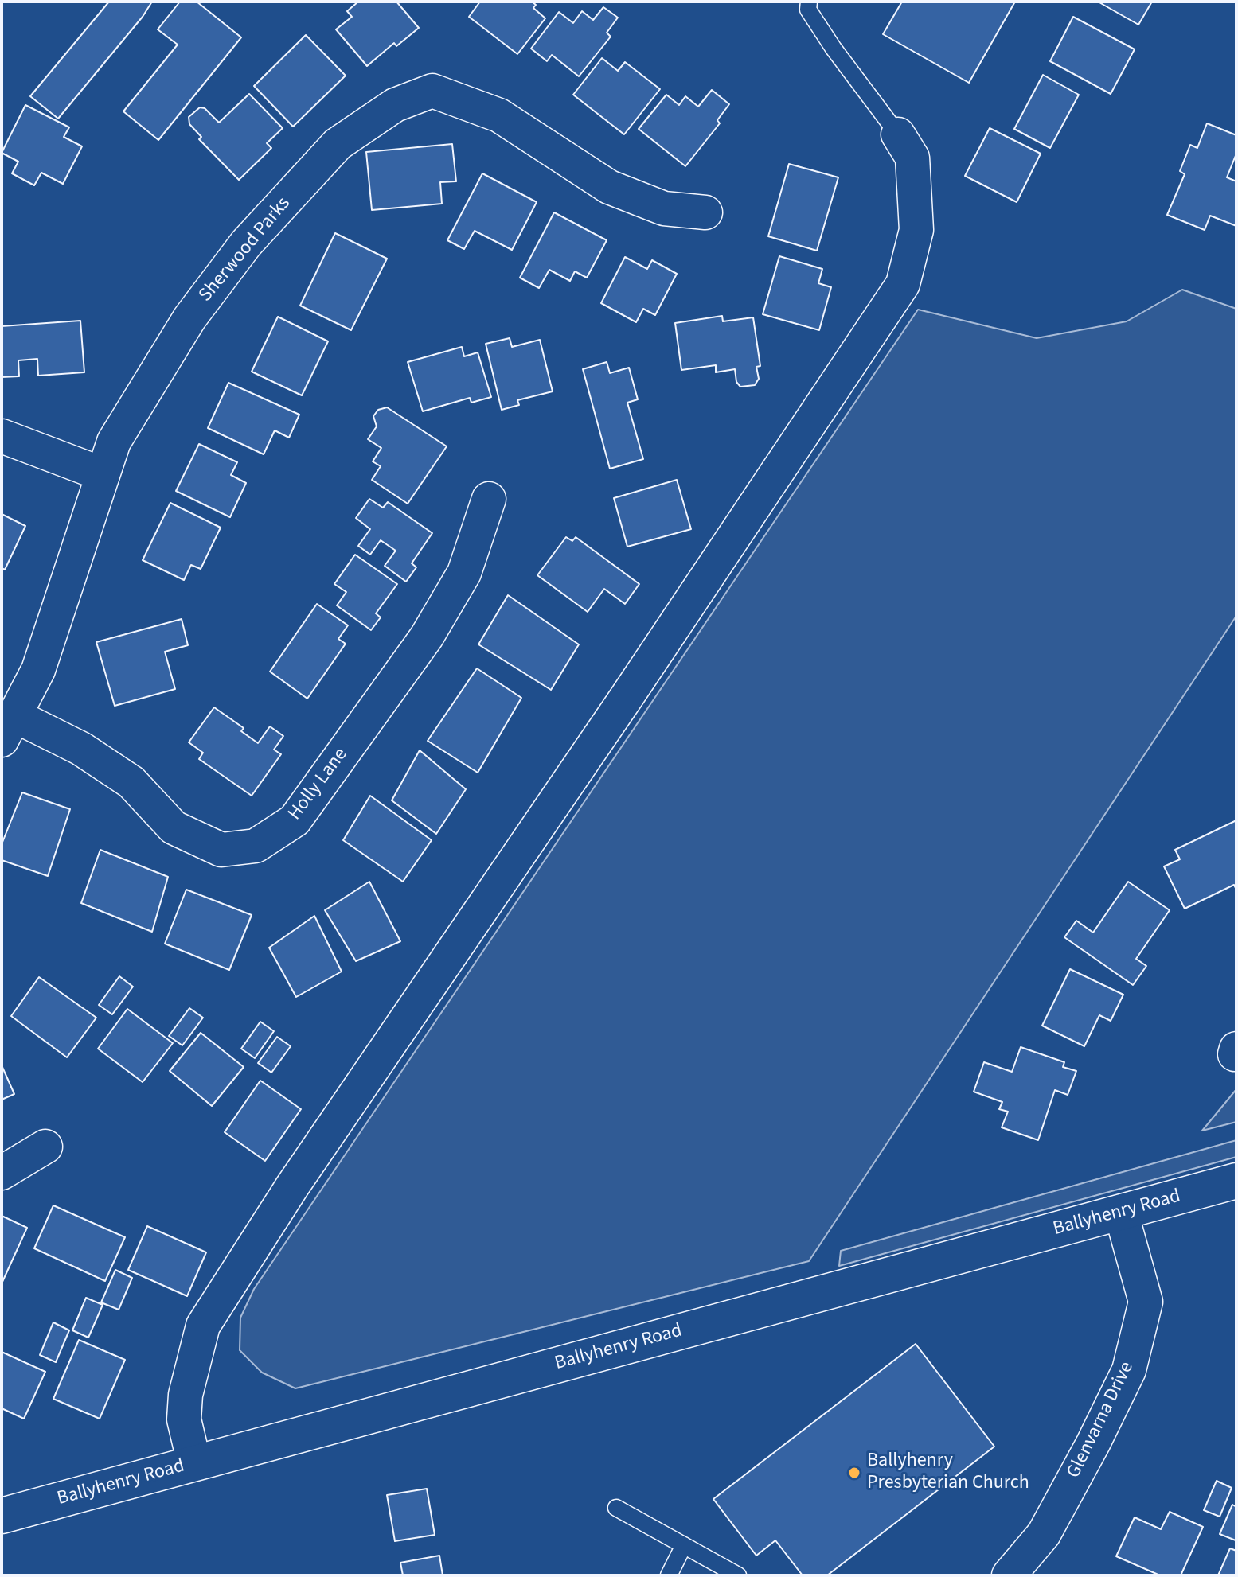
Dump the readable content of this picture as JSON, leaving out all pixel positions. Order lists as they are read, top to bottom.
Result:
{
  "streets": {
    "main road": ["Ballyhenry Road"],
    "street": ["Sherwood Parks", "Holly Lane", "Glenvarna Drive"]
  },
  "crossings": [
    ["Sherwood Parks", "Holly Lane"],
    ["Ballyhenry Road", "Glenvarna Drive"]
  ],
  "places": ["Ballyhenry Presbyterian Church"]
}
